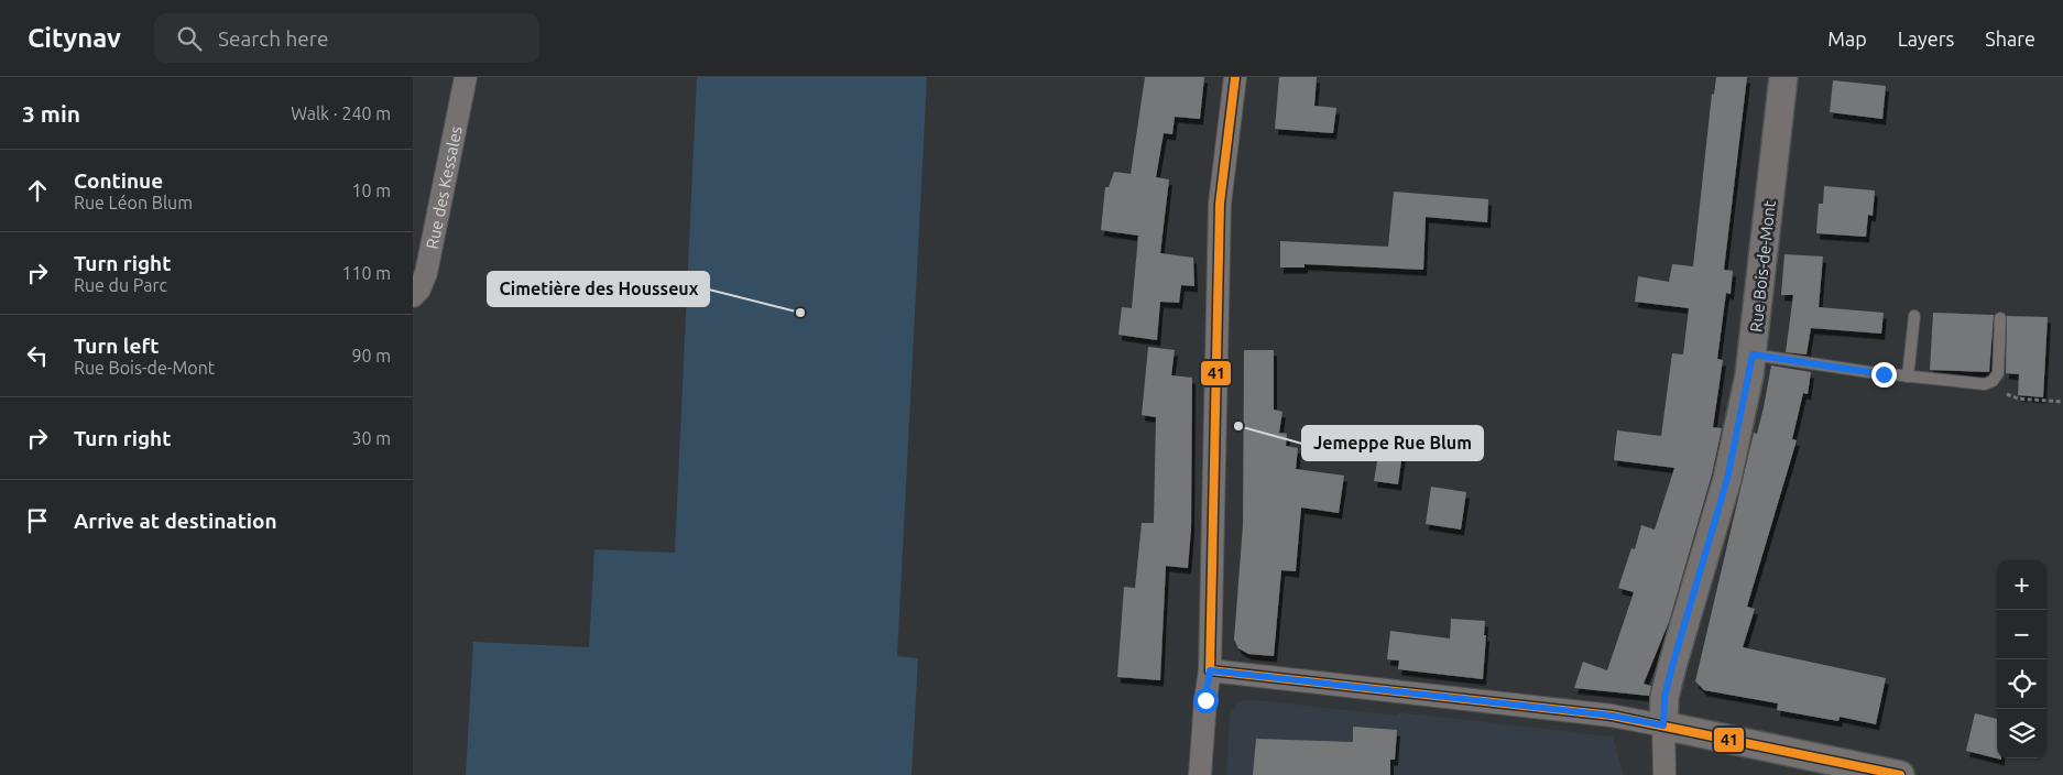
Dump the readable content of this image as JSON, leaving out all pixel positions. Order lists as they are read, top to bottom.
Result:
{
  "streets": {
    "street": ["Rue des Kessales", "Rue Bois-de-Mont"]
  },
  "places": ["Cimetière des Housseux", "Jemeppe Rue Blum"],
  "lines": ["transit line 41"],
  "page": {
    "header": "Citynav",
    "search": "Search here",
    "nav": ["Map", "Layers", "Share"],
    "heading": ["3 min", "Walk · 240 m"],
    "list": [
      ["Continue", "Rue Léon Blum", "10 m"],
      ["Turn right", "Rue du Parc", "110 m"],
      ["Turn left", "Rue Bois-de-Mont", "90 m"],
      ["Turn right", "30 m"],
      "Arrive at destination"
    ],
    "map_buttons": ["+", "−"]
  }
}
